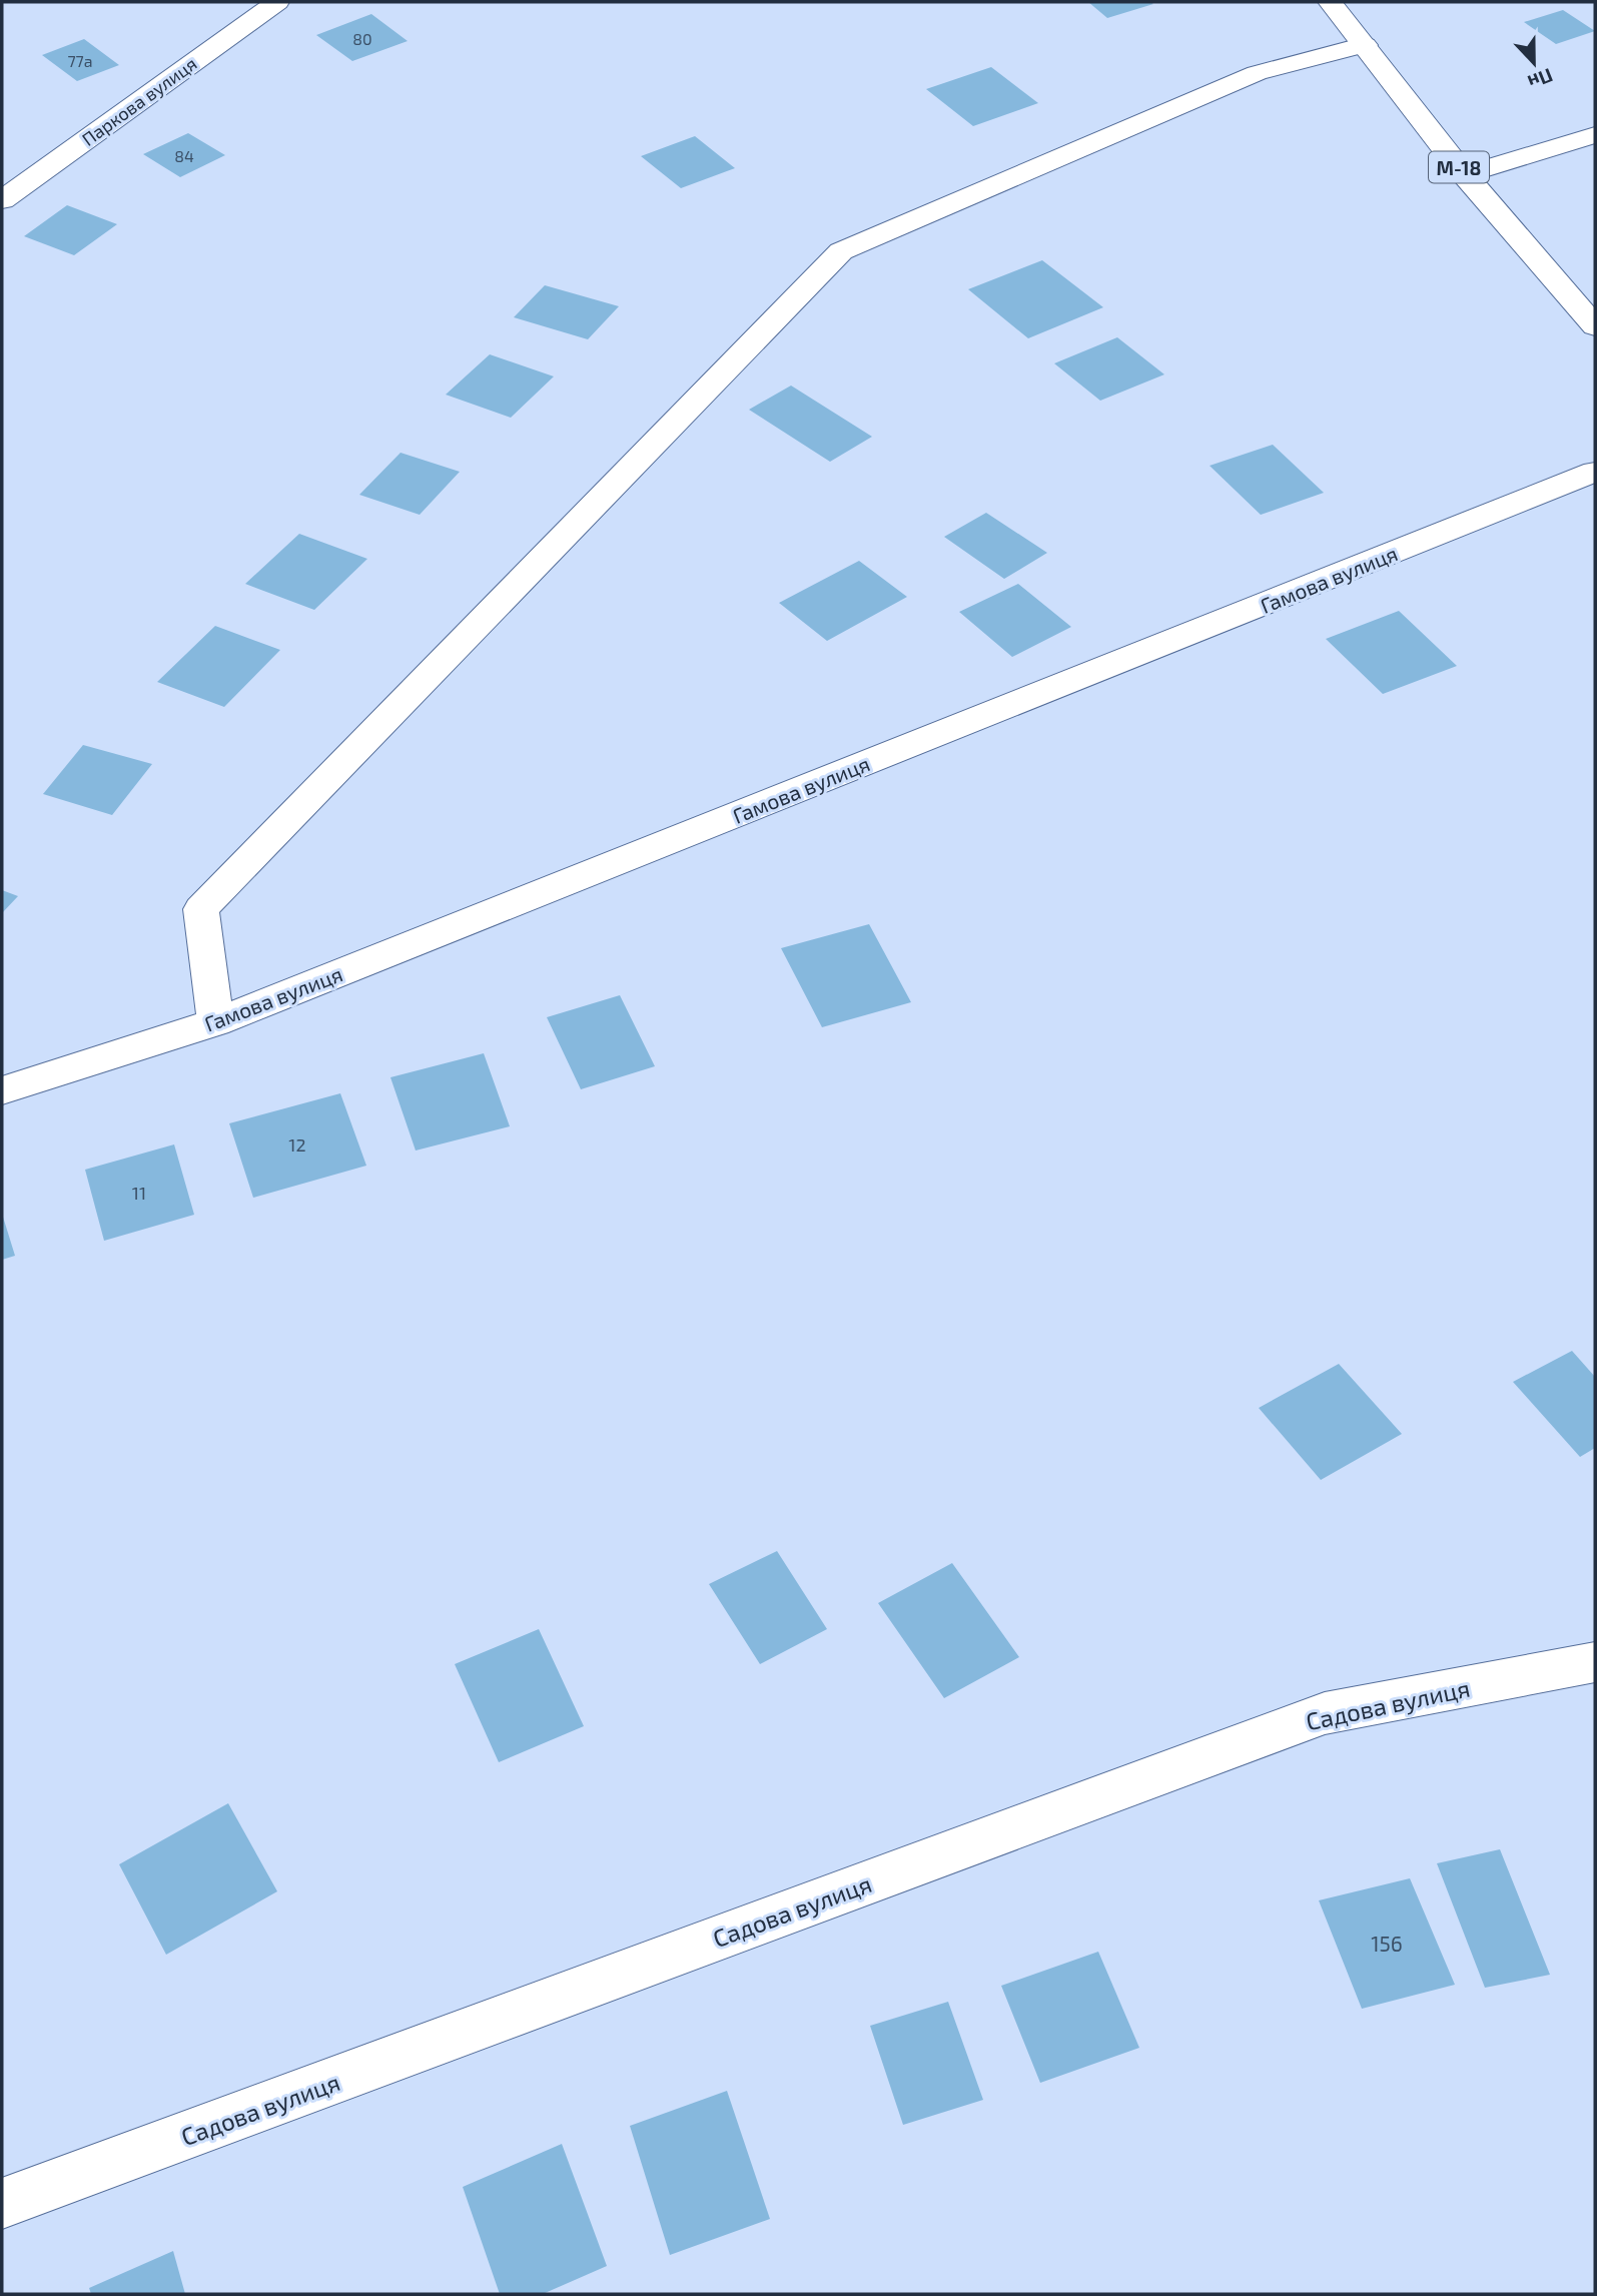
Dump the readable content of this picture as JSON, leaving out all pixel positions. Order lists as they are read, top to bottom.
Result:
{
  "streets": {
    "main road": [
      "Паркова вулиця",
      "М-18",
      "Гамова вулиця",
      "Садова вулиця"
    ]
  },
  "house_numbers": [
    "80",
    "77а",
    "84",
    "12",
    "11",
    "156"
  ],
  "north": "bottom"
}
